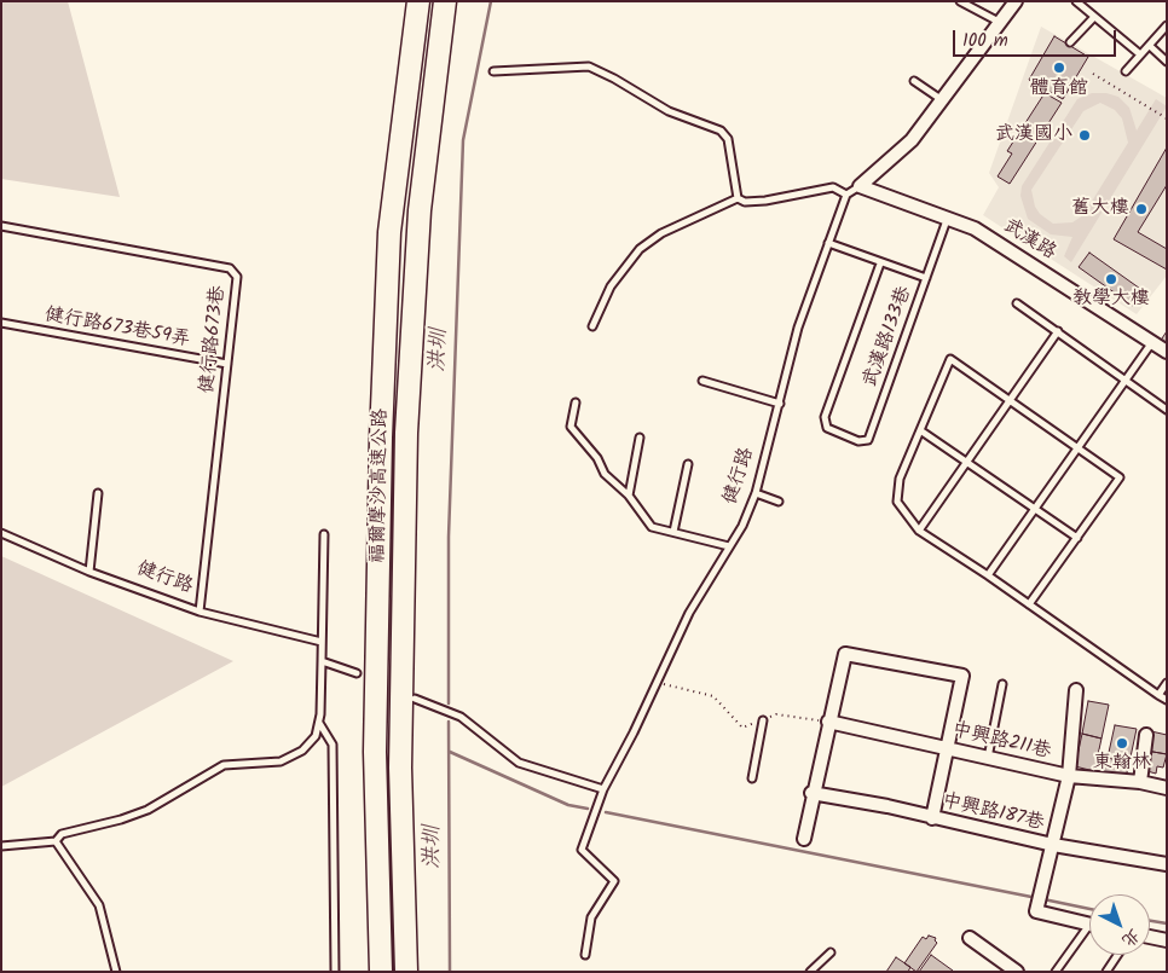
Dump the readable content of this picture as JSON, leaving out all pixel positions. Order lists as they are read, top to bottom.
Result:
{
  "streets": {
    "highway": ["福爾摩沙高速公路"],
    "street": ["武漢路", "中興路211巷", "中興路187巷"],
    "lane": [
      "健行路673巷59弄",
      "武漢路133巷",
      "健行路673巷",
      "健行路"
    ]
  },
  "crossings": [
    ["武漢路", "武漢路133巷"],
    ["健行路673巷59弄", "健行路673巷"],
    ["健行路673巷", "健行路"]
  ],
  "water": ["洪圳"],
  "places": [
    "體育館",
    "武漢國小",
    "舊大樓",
    "教學大樓",
    "東翰林"
  ],
  "scale_bar": "100 m",
  "north": "bottom right"
}
